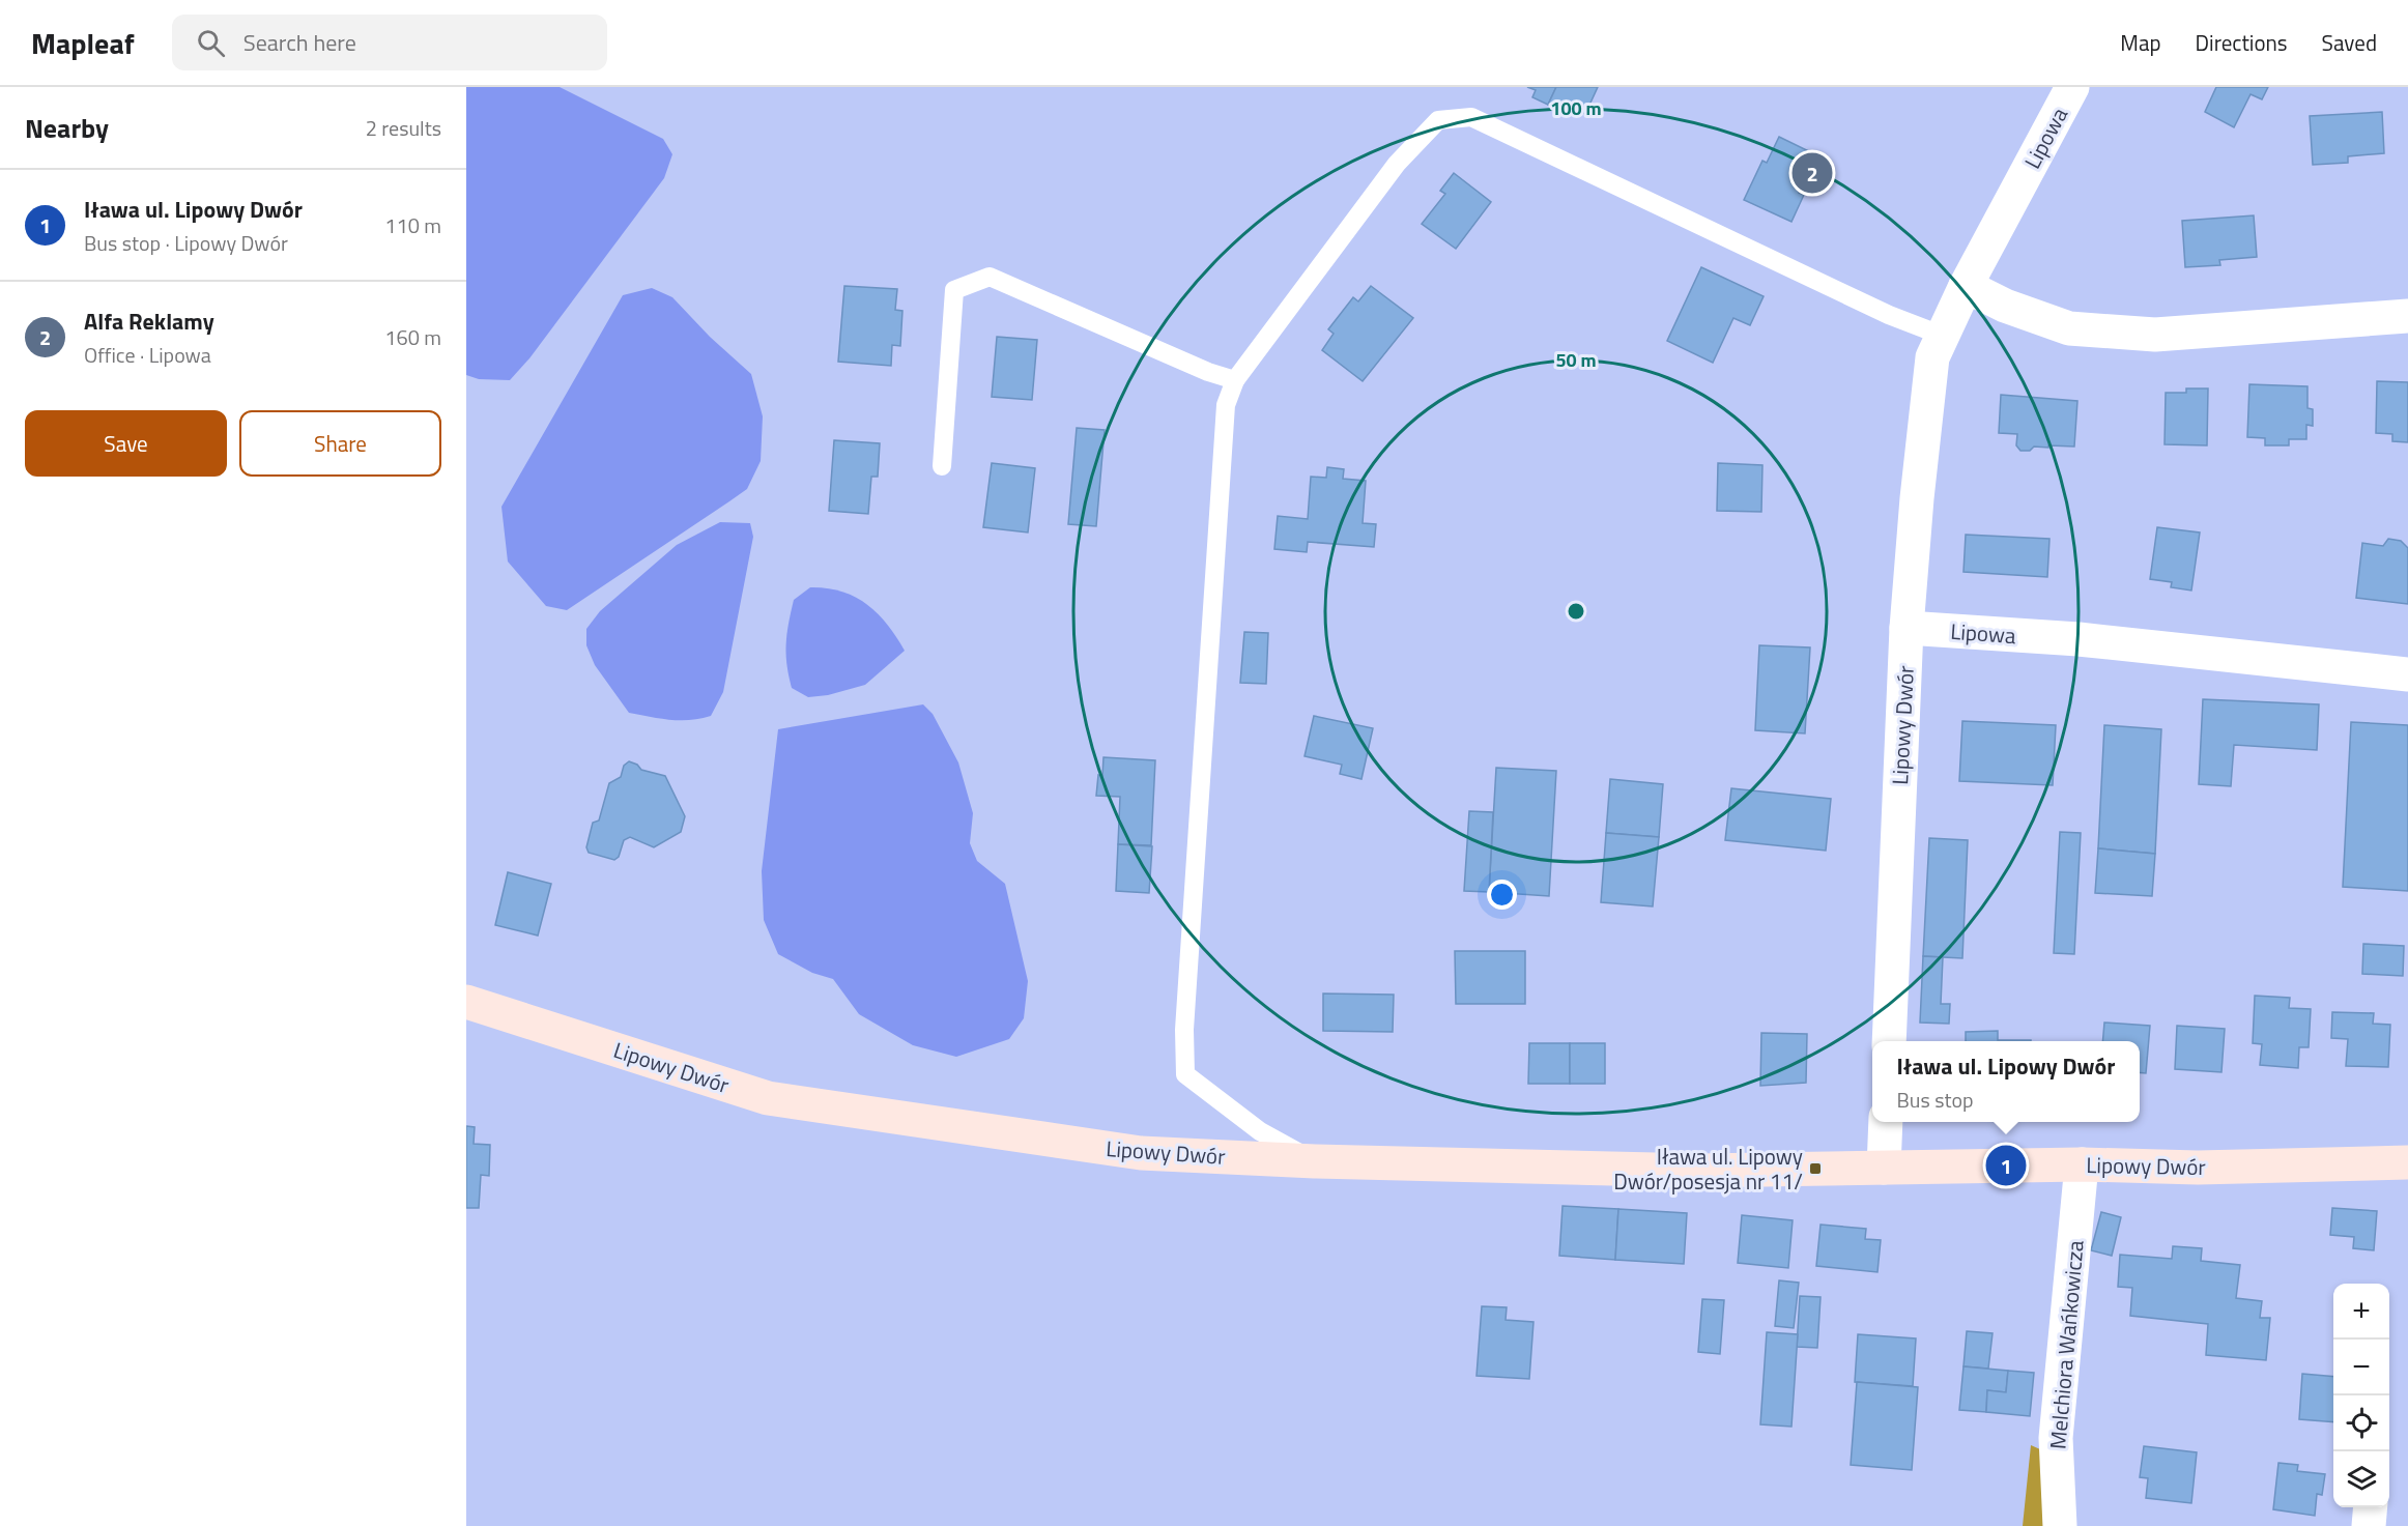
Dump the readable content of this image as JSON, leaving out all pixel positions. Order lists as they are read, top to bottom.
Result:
{
  "streets": {
    "street": ["Lipowa", "Lipowy Dwór", "Melchiora Wańkowicza"]
  },
  "crossings": [
    ["Lipowa", "Lipowy Dwór"],
    ["Lipowy Dwór", "Melchiora Wańkowicza"]
  ],
  "places": {
    "transit": ["Iława ul. Lipowy Dwór/posesja nr 11/"]
  },
  "page": {
    "header": "Mapleaf",
    "search": "Search here",
    "nav": ["Map", "Directions", "Saved"],
    "heading": ["Nearby", "2 results"],
    "pins": ["2", "1"],
    "list": [
      {
        "mark": "1",
        "name": "Iława ul. Lipowy Dwór",
        "note": "Bus stop · Lipowy Dwór",
        "value": "110 m"
      },
      {
        "mark": "2",
        "name": "Alfa Reklamy",
        "note": "Office · Lipowa",
        "value": "160 m"
      }
    ],
    "buttons": ["Save", "Share"],
    "popup": ["Iława ul. Lipowy Dwór", "Bus stop"],
    "map_buttons": ["+", "−"]
  },
  "rings": ["100 m", "50 m"]
}
